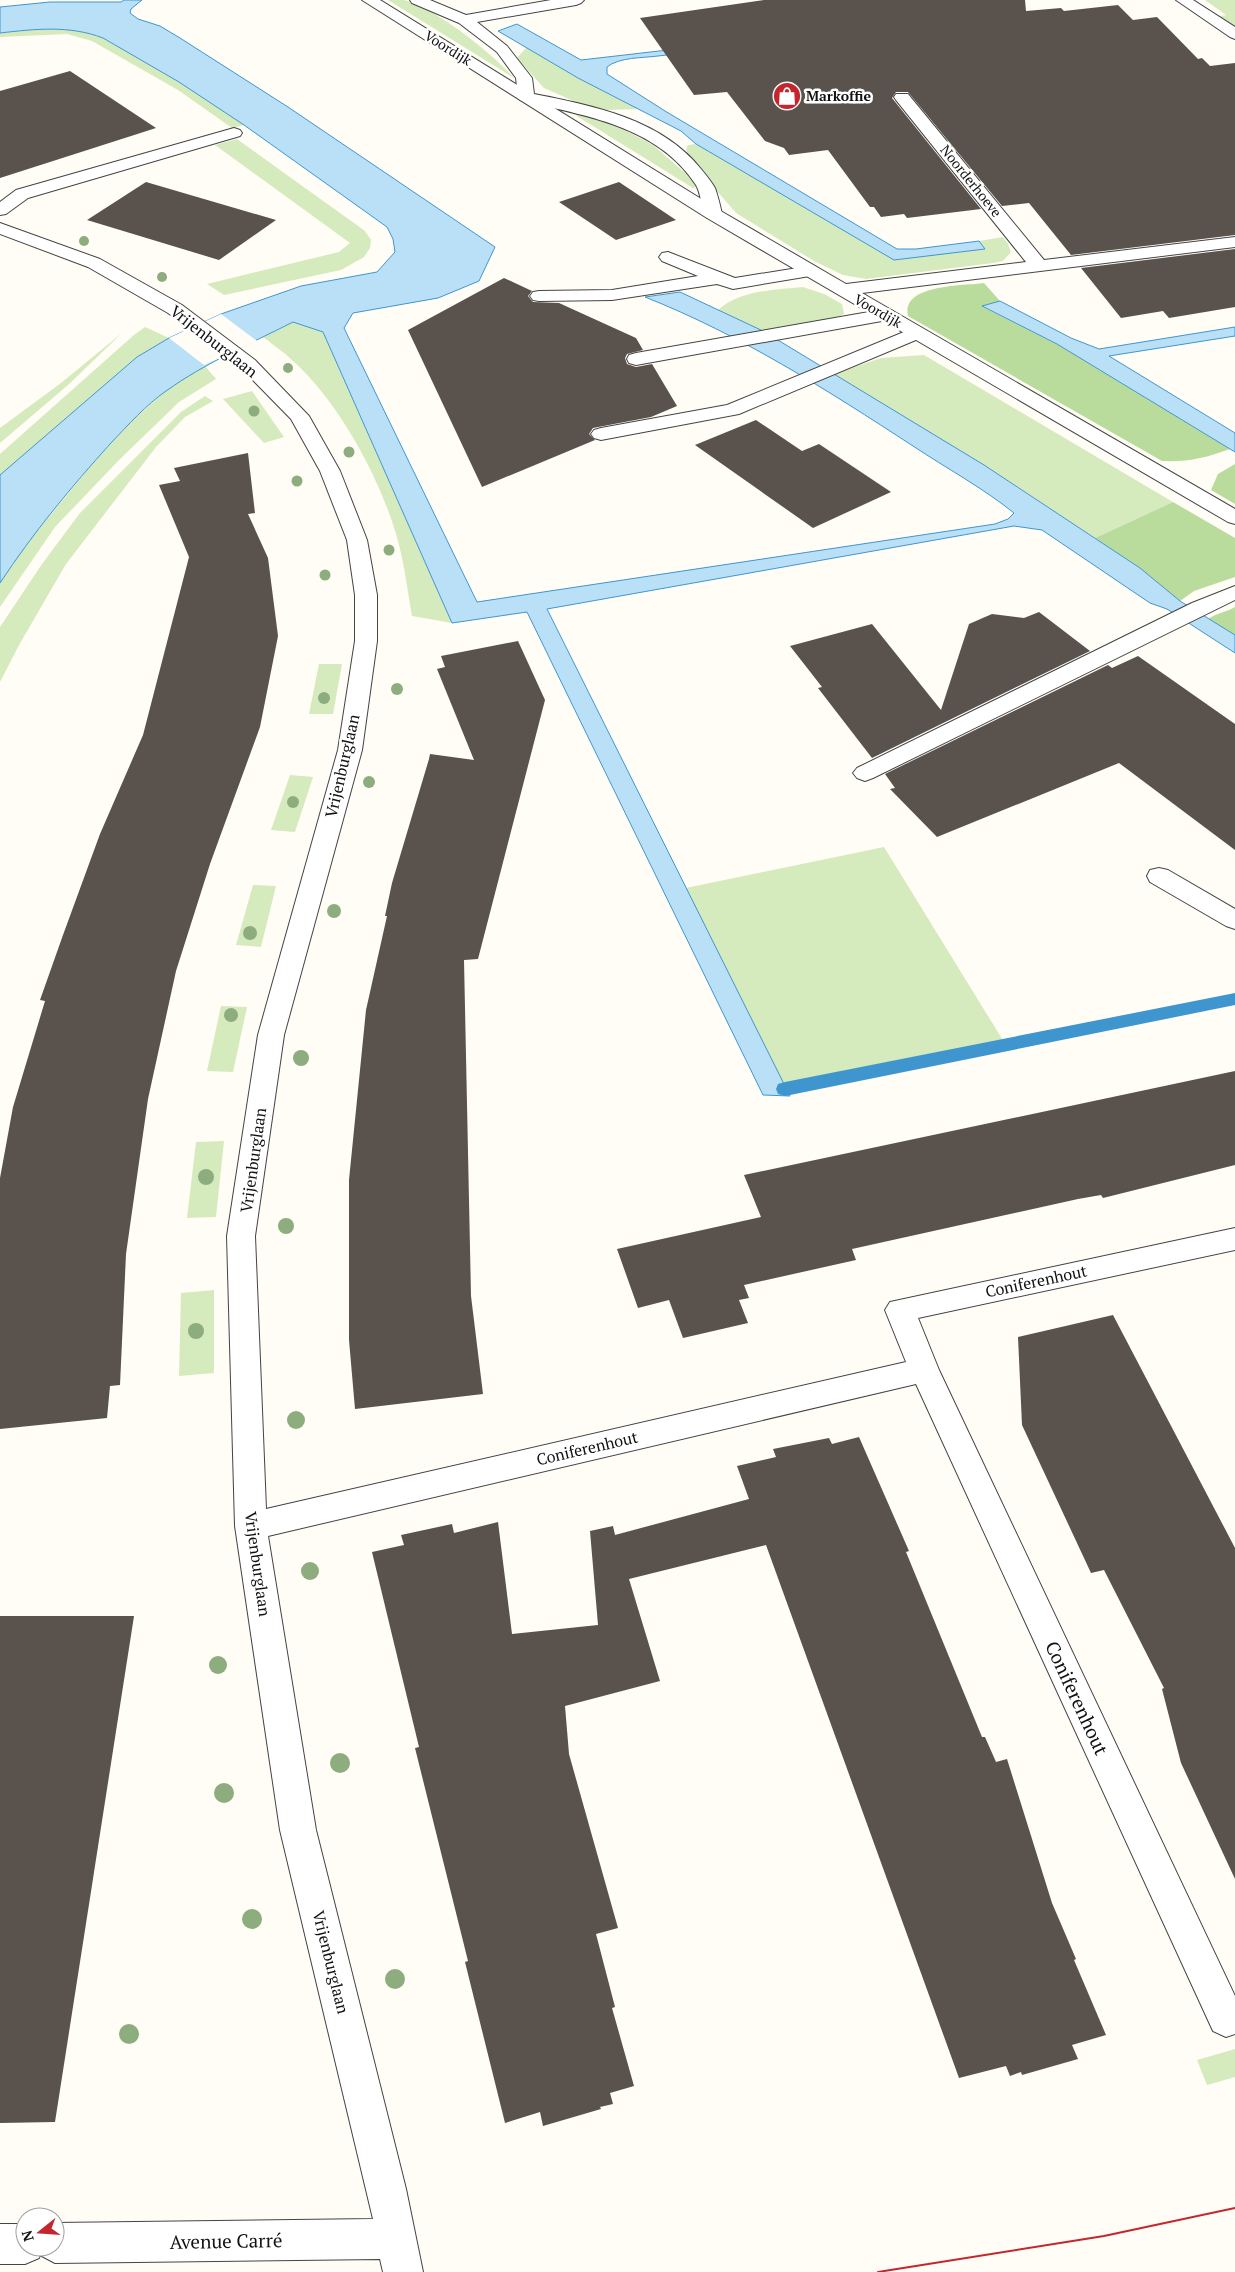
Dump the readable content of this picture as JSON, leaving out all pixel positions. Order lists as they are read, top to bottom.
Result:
{
  "streets": {
    "street": [
      "Voordijk",
      "Noorderhoeve",
      "Vrijenburglaan",
      "Coniferenhout",
      "Avenue Carré"
    ]
  },
  "crossings": [
    ["Vrijenburglaan", "Coniferenhout"],
    ["Vrijenburglaan", "Avenue Carré"]
  ],
  "places": {
    "shop": ["Markoffie"]
  },
  "north": "left"
}
